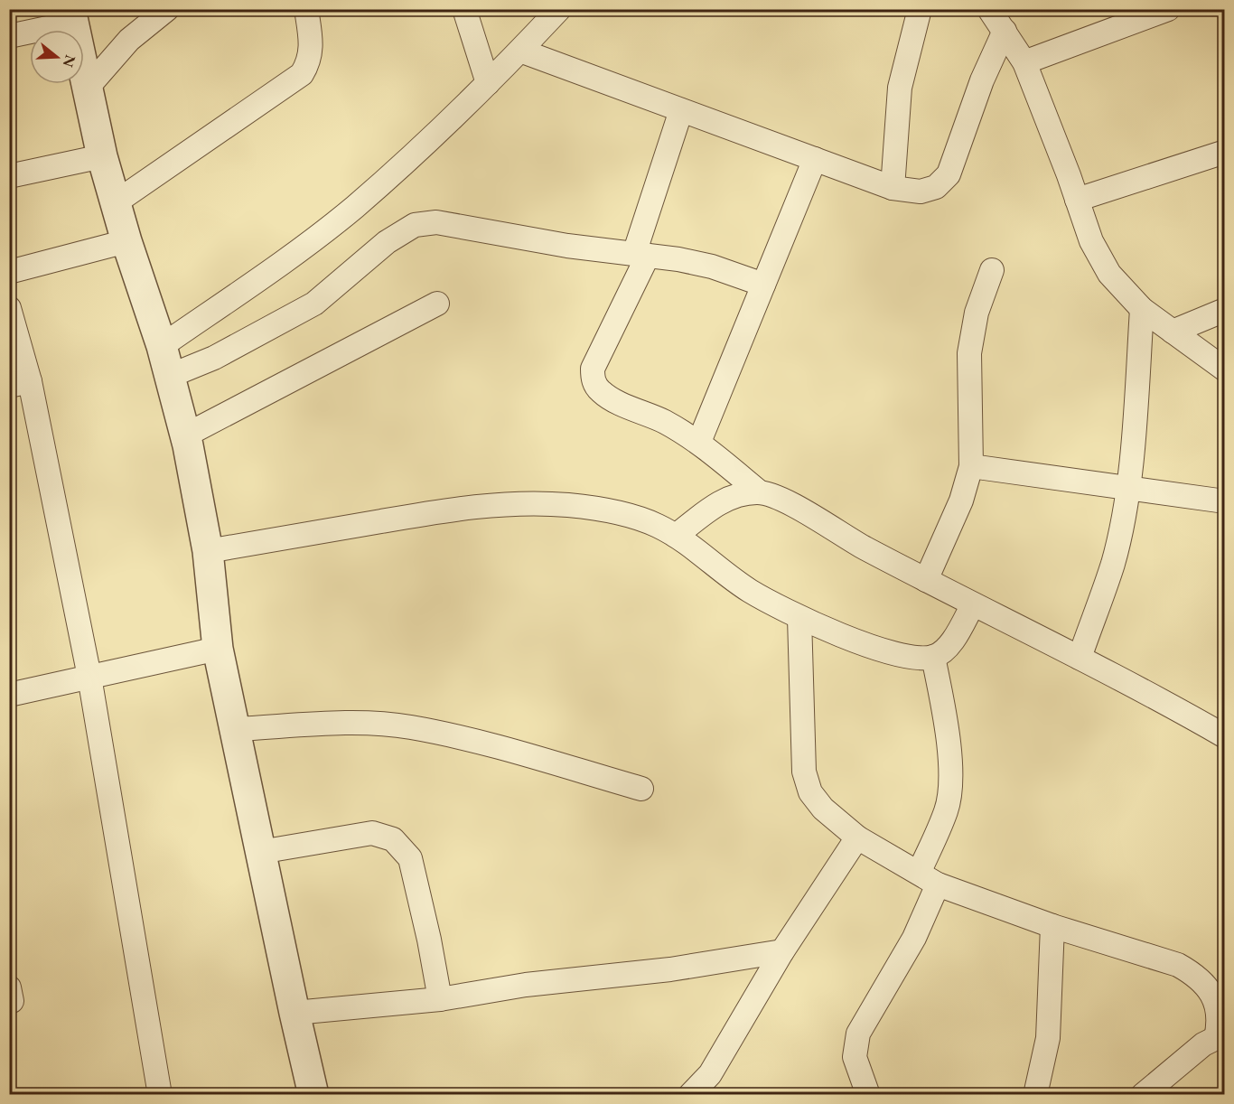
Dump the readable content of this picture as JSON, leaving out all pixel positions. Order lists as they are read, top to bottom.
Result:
{
  "north": "right"
}
